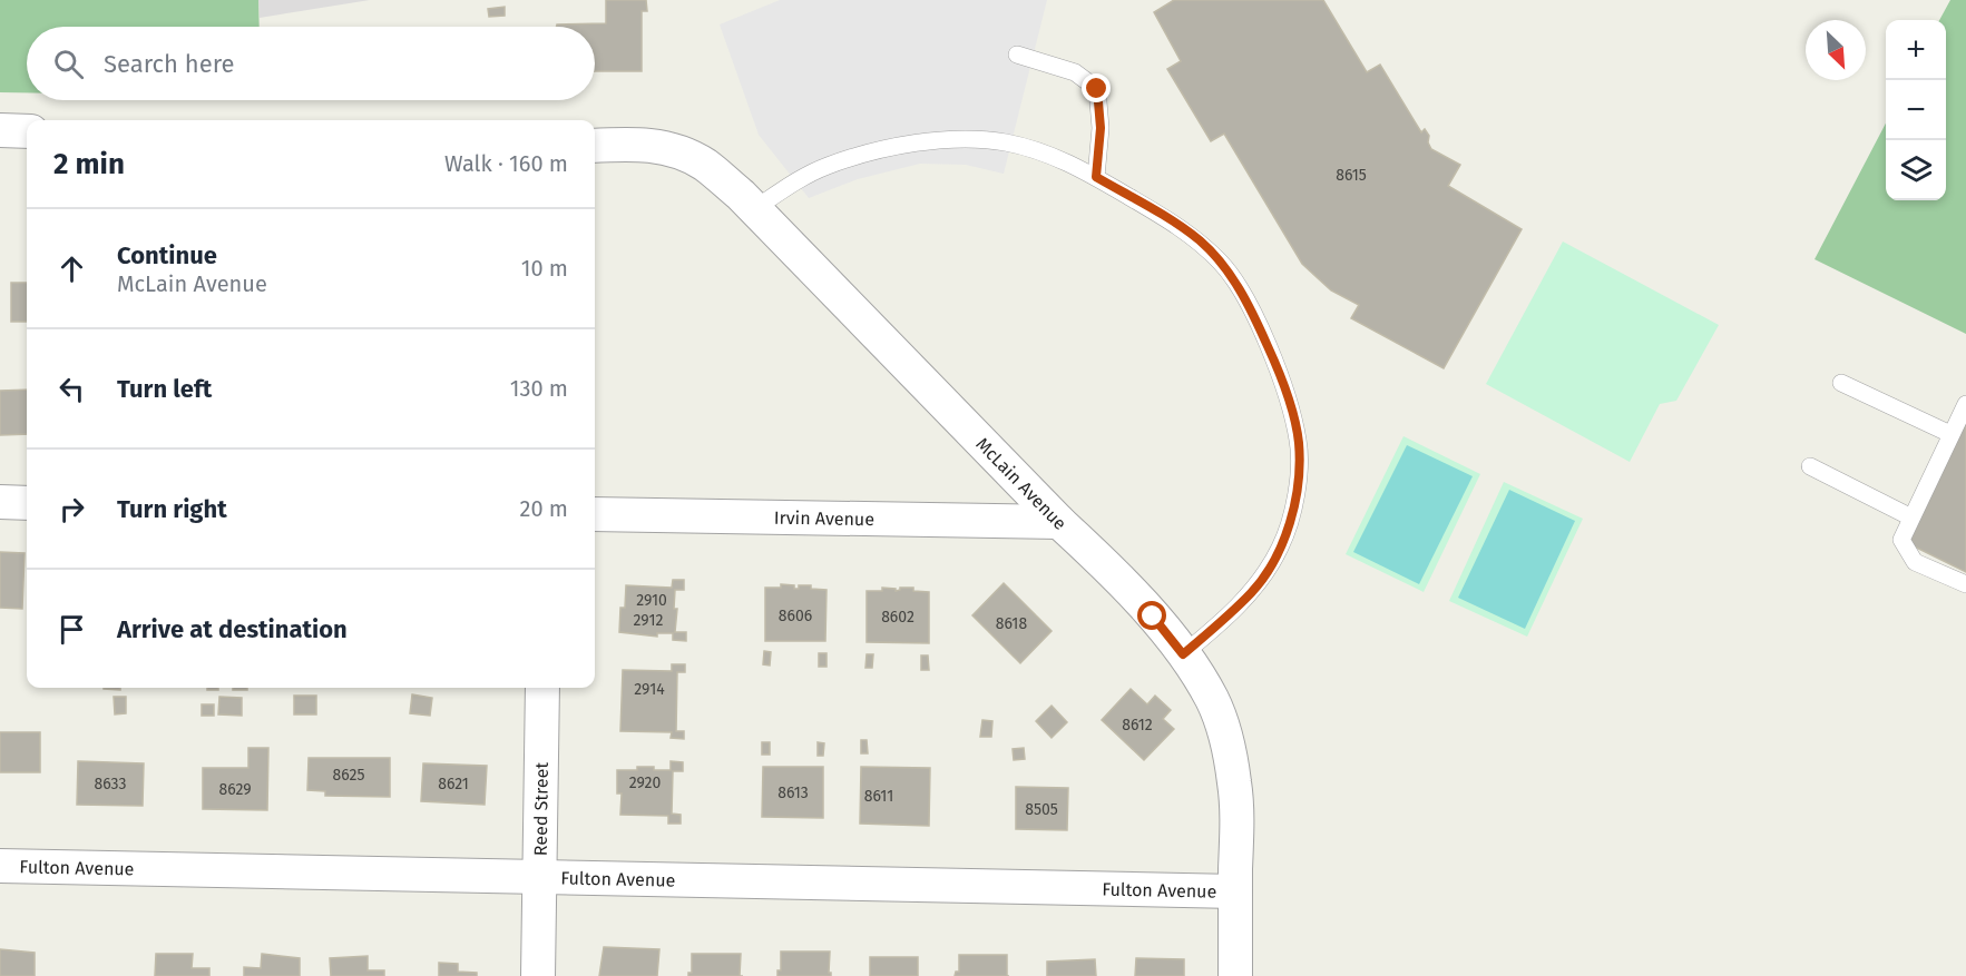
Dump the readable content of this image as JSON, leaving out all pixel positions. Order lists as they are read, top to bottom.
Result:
{
  "streets": {
    "street": [
      "McLain Avenue",
      "Irvin Avenue",
      "Reed Street",
      "Fulton Avenue"
    ]
  },
  "crossings": [
    ["McLain Avenue", "Irvin Avenue"],
    ["McLain Avenue", "Fulton Avenue"],
    ["Reed Street", "Fulton Avenue"]
  ],
  "house_numbers": [
    "8615",
    "2910",
    "8606",
    "8602",
    "2912",
    "8618",
    "2914",
    "8612",
    "8625",
    "2920",
    "8633",
    "8621",
    "8629",
    "8613",
    "8611",
    "8505"
  ],
  "north": "bottom right",
  "page": {
    "map_buttons": ["+", "−"],
    "search": "Search here",
    "heading": ["2 min", "Walk · 160 m"],
    "list": [
      ["Continue", "McLain Avenue", "10 m"],
      ["Turn left", "130 m"],
      ["Turn right", "20 m"],
      "Arrive at destination"
    ]
  }
}
